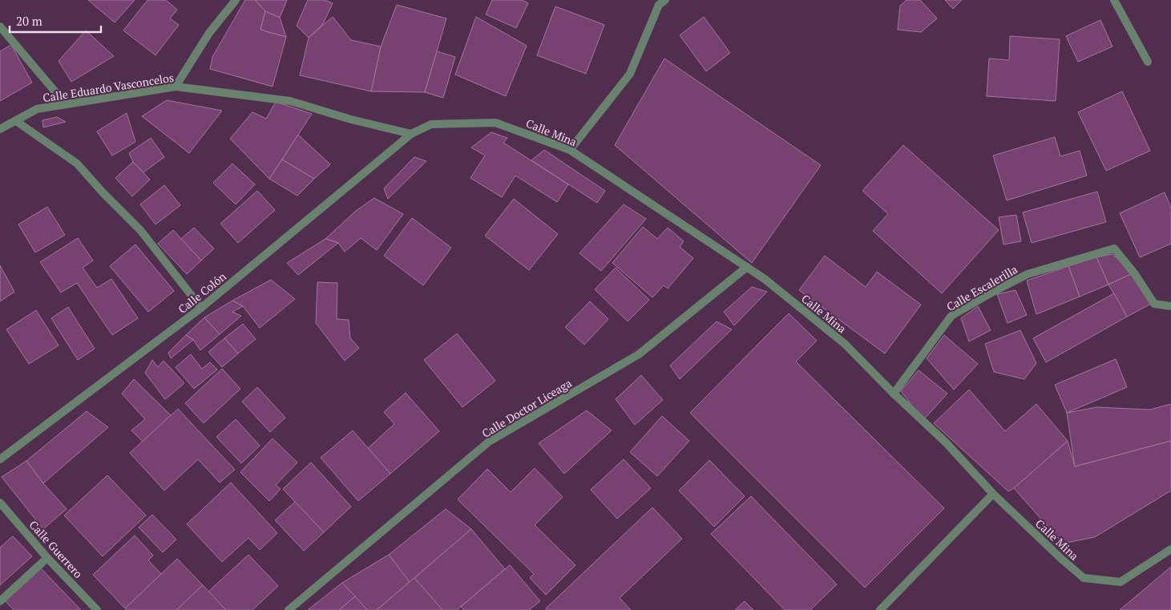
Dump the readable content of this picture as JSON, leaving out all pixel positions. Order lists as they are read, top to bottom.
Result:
{
  "streets": {
    "street": [
      "Calle Eduardo Vasconcelos",
      "Calle Mina",
      "Calle Escalerilla",
      "Calle Colón",
      "Calle Doctor Liceaga",
      "Calle Guerrero"
    ]
  },
  "crossings": [
    ["Calle Eduardo Vasconcelos", "Calle Mina"],
    ["Calle Eduardo Vasconcelos", "Calle Colón"],
    ["Calle Mina", "Calle Escalerilla"],
    ["Calle Mina", "Calle Colón"],
    ["Calle Mina", "Calle Doctor Liceaga"]
  ],
  "scale_bar": "20 m"
}
